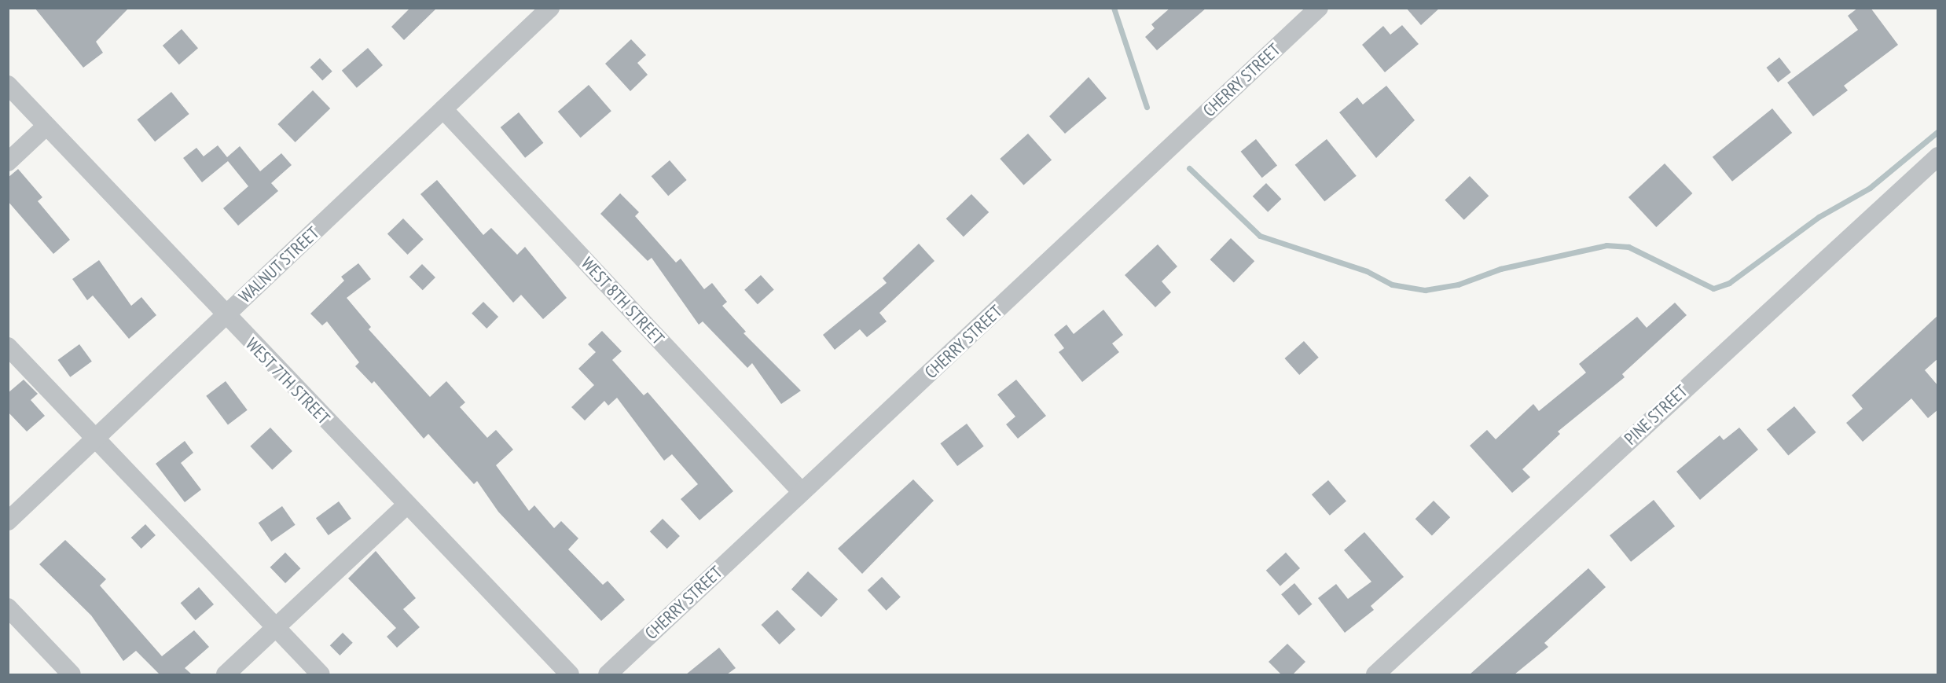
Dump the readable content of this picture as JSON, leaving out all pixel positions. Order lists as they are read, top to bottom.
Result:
{
  "streets": {
    "street": [
      "CHERRY STREET",
      "WALNUT STREET",
      "WEST 8TH STREET",
      "WEST 7TH STREET",
      "PINE STREET"
    ]
  },
  "crossings": [
    ["CHERRY STREET", "WEST 8TH STREET"],
    ["WALNUT STREET", "WEST 8TH STREET"],
    ["WALNUT STREET", "WEST 7TH STREET"]
  ]
}
